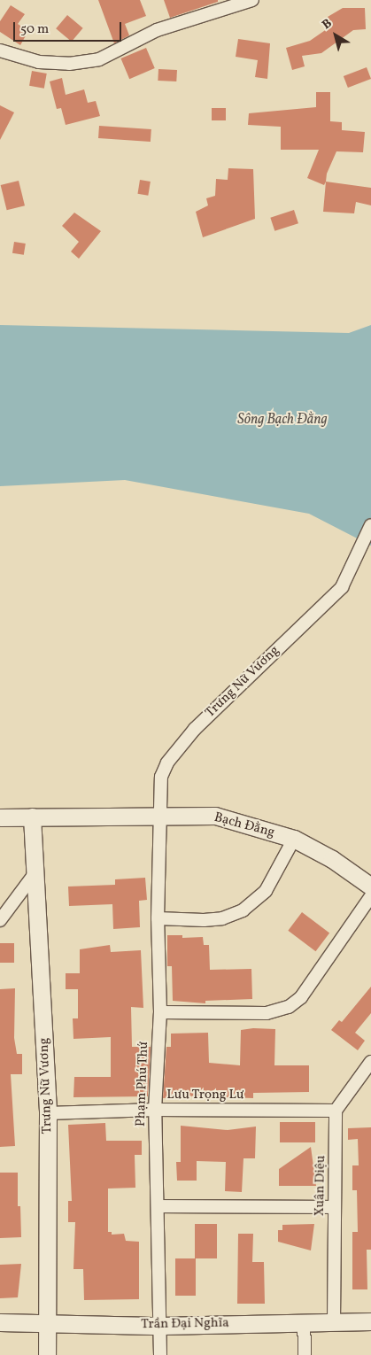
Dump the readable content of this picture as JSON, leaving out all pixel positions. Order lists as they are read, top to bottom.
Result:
{
  "streets": {
    "street": [
      "Trưng Nữ Vương",
      "Bạch Đằng",
      "Phạm Phú Thứ",
      "Lưu Trọng Lư",
      "Xuân Diệu",
      "Trần Đại Nghĩa"
    ]
  },
  "crossings": [
    ["Trưng Nữ Vương", "Bạch Đằng"],
    ["Trưng Nữ Vương", "Phạm Phú Thứ"],
    ["Trưng Nữ Vương", "Lưu Trọng Lư"],
    ["Trưng Nữ Vương", "Trần Đại Nghĩa"],
    ["Bạch Đằng", "Phạm Phú Thứ"],
    ["Phạm Phú Thứ", "Lưu Trọng Lư"],
    ["Phạm Phú Thứ", "Trần Đại Nghĩa"],
    ["Lưu Trọng Lư", "Xuân Diệu"],
    ["Xuân Diệu", "Trần Đại Nghĩa"]
  ],
  "water": ["Sông Bạch Đằng"],
  "scale_bar": "50 m",
  "north": "top left"
}
